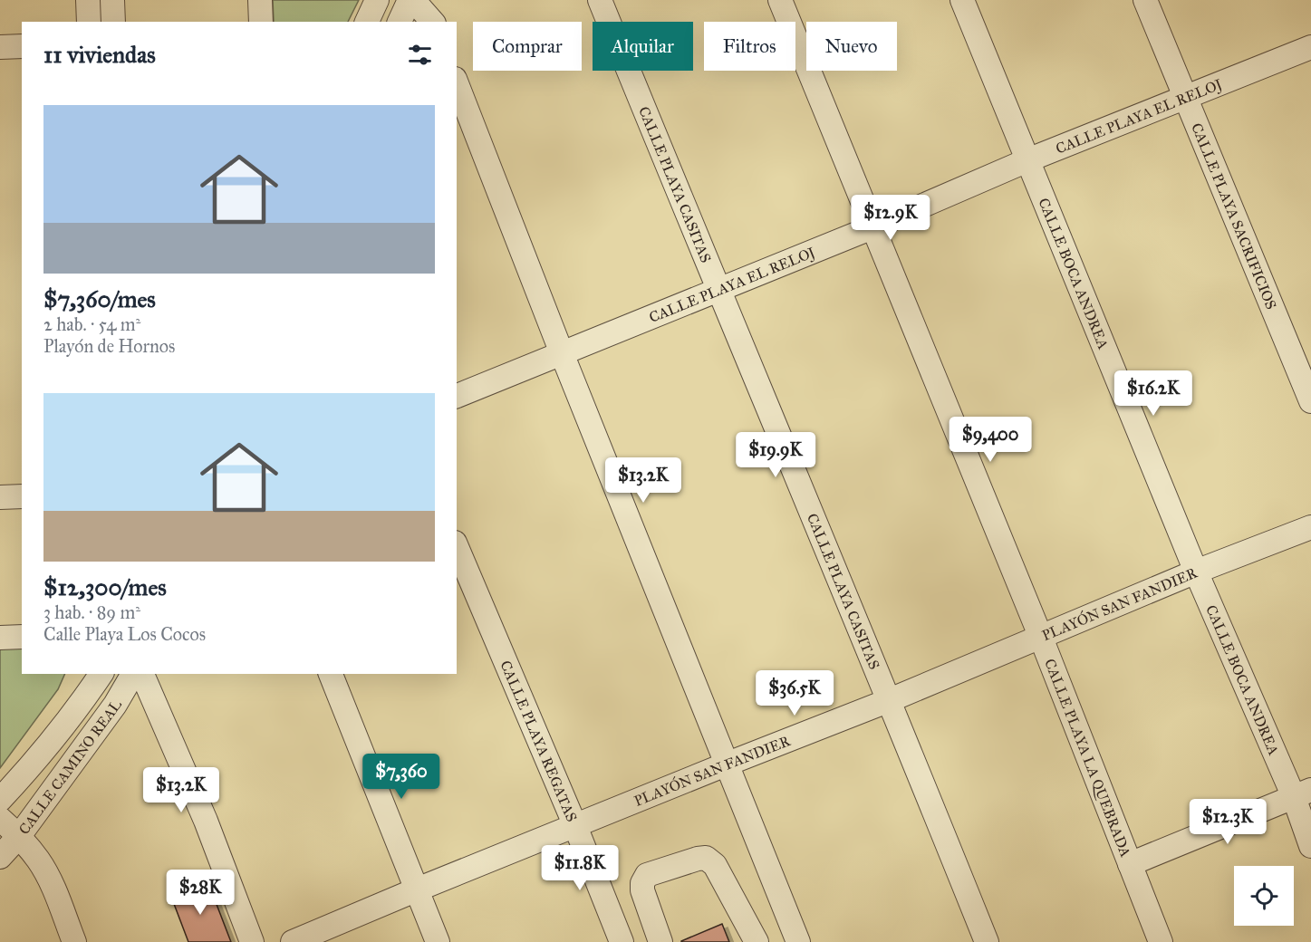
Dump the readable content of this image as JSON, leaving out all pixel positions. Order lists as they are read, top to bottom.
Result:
{
  "streets": {
    "street": [
      "CALLE PLAYA EL RELOJ",
      "CALLE PLAYA CASITAS",
      "CALLE PLAYA SACRIFICIOS",
      "CALLE BOCA ANDREA",
      "PLAYÓN SAN FANDIER",
      "CALLE PLAYA REGATAS",
      "CALLE PLAYA LA QUEBRADA",
      "CALLE CAMINO REAL"
    ]
  },
  "crossings": [
    ["CALLE PLAYA EL RELOJ", "CALLE PLAYA CASITAS"],
    ["CALLE PLAYA EL RELOJ", "CALLE PLAYA SACRIFICIOS"],
    ["CALLE PLAYA EL RELOJ", "CALLE BOCA ANDREA"],
    ["CALLE PLAYA EL RELOJ", "CALLE PLAYA LA QUEBRADA"],
    ["CALLE PLAYA CASITAS", "PLAYÓN SAN FANDIER"],
    ["CALLE BOCA ANDREA", "PLAYÓN SAN FANDIER"],
    ["PLAYÓN SAN FANDIER", "CALLE PLAYA REGATAS"],
    ["PLAYÓN SAN FANDIER", "CALLE PLAYA LA QUEBRADA"]
  ],
  "page": {
    "chip": [
      "Comprar",
      "Alquilar",
      "Filtros",
      "Nuevo"
    ],
    "heading": "11 viviendas",
    "list": [
      {
        "name": "$7,360/mes",
        "note": "2 hab. · 54 m² · Playón de Hornos"
      },
      {
        "name": "$12,300/mes",
        "note": "3 hab. · 89 m² · Calle Playa Los Cocos"
      }
    ],
    "price": [
      "$12.9K",
      "$16.2K",
      "$9,400",
      "$19.9K",
      "$13.2K",
      "$36.5K",
      "$7,360",
      "$13.2K",
      "$12.3K",
      "$11.8K",
      "$28K"
    ]
  }
}
